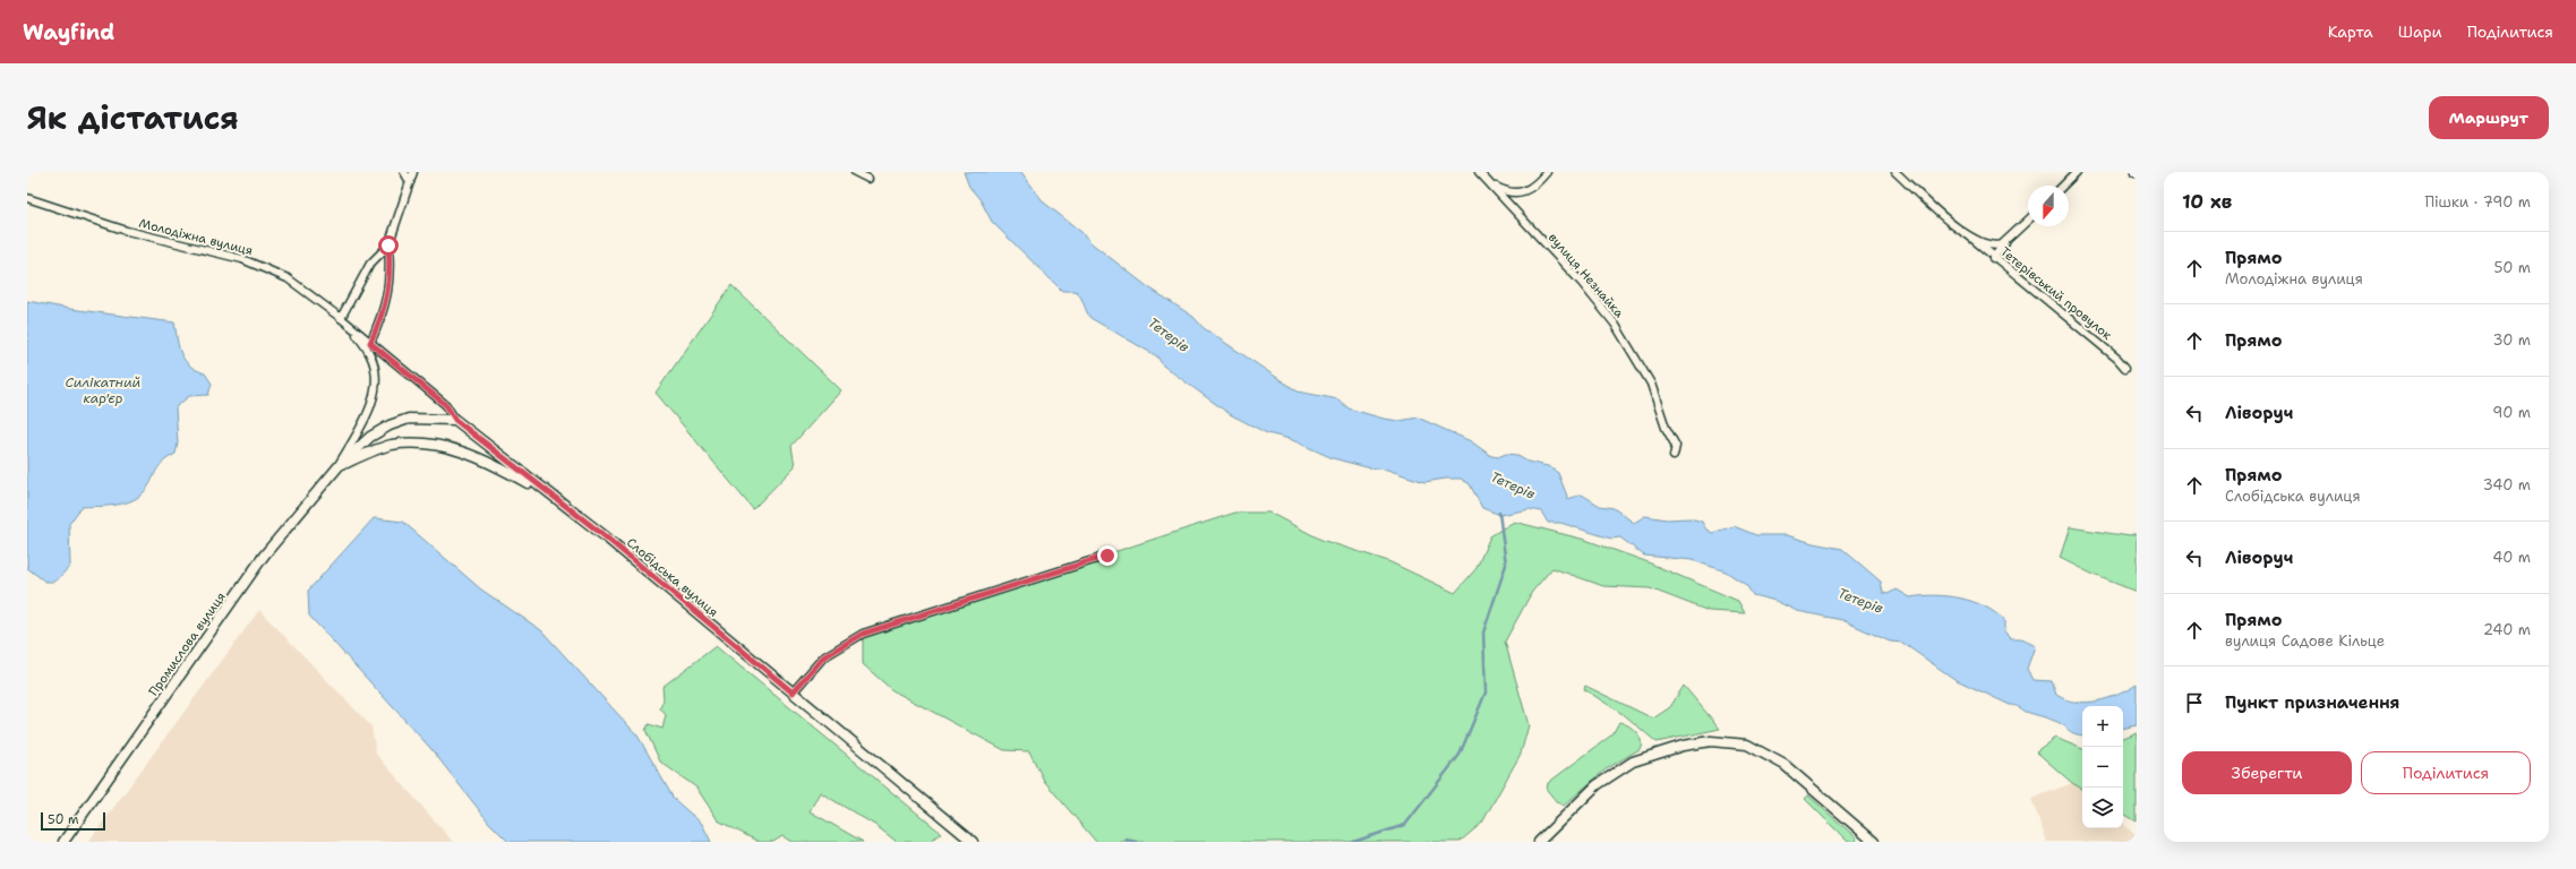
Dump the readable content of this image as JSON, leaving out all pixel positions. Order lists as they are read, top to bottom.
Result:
{
  "streets": {
    "street": [
      "Молодіжна вулиця",
      "вулиця Незнайка",
      "Тетерівський провулок",
      "Слобідська вулиця",
      "Промислова вулиця"
    ]
  },
  "water": ["Тетерів", "Силікатний кар'єр"],
  "scale_bar": "50 m",
  "north": "bottom",
  "page": {
    "header": "Wayfind",
    "nav": ["Карта", "Шари", "Поділитися"],
    "title": "Як дістатися",
    "buttons": [
      "Маршрут",
      ["Зберегти", "Поділитися"]
    ],
    "heading": ["10 хв", "Пішки · 790 m"],
    "list": [
      ["Прямо", "Молодіжна вулиця", "50 m"],
      ["Прямо", "30 m"],
      ["Ліворуч", "90 m"],
      ["Прямо", "Слобідська вулиця", "340 m"],
      ["Ліворуч", "40 m"],
      ["Прямо", "вулиця Садове Кільце", "240 m"],
      "Пункт призначення"
    ],
    "map_buttons": ["+", "−"],
    "scale": "50 m"
  }
}
